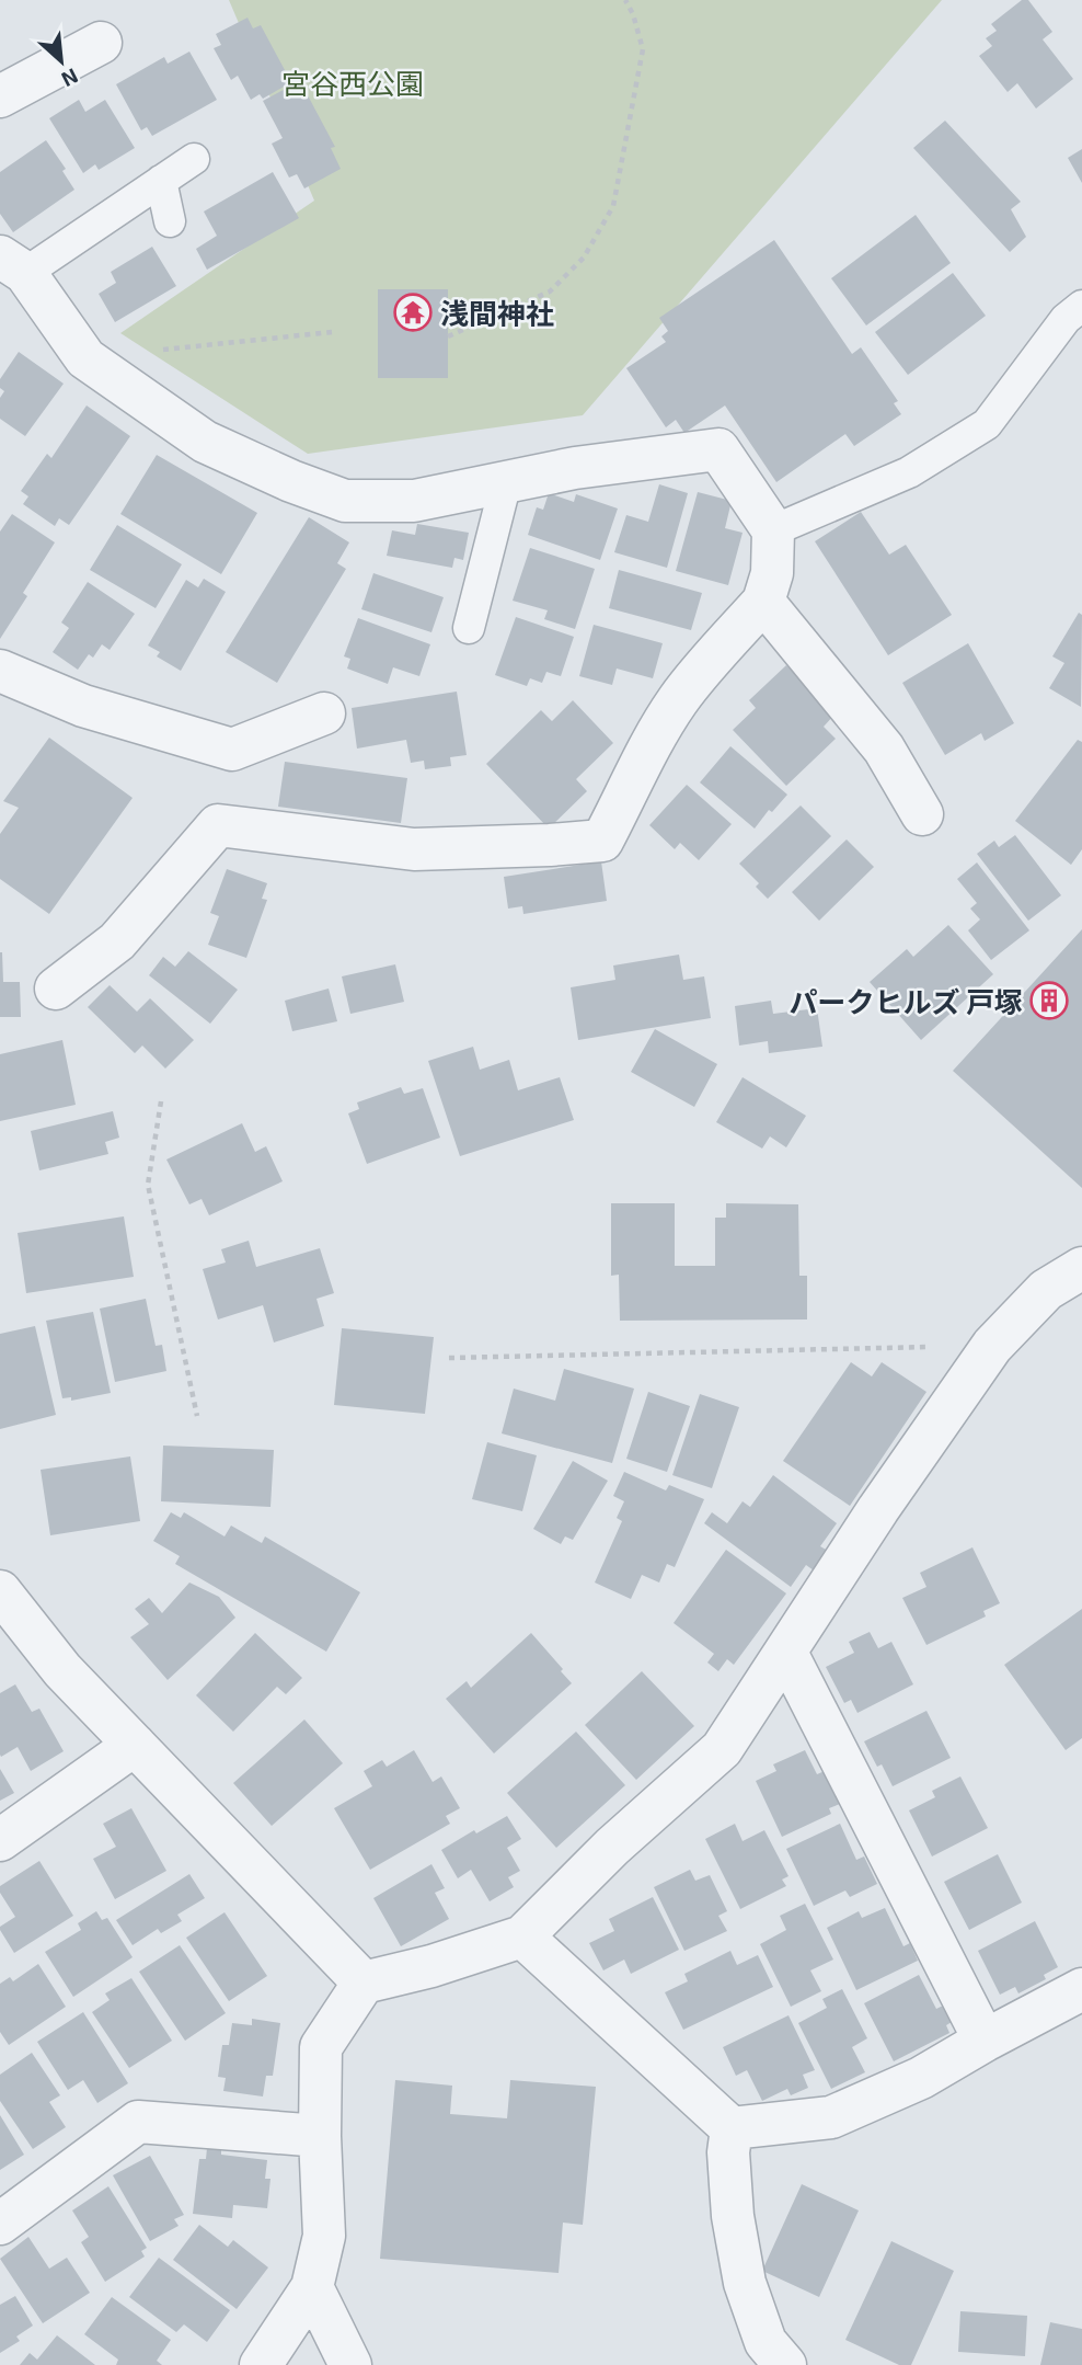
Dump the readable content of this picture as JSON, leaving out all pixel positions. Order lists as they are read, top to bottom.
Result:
{
  "parks": ["宮谷西公園"],
  "places": {
    "temple": ["浅間神社"],
    "building": ["パークヒルズ 戸塚"]
  },
  "north": "bottom right"
}
